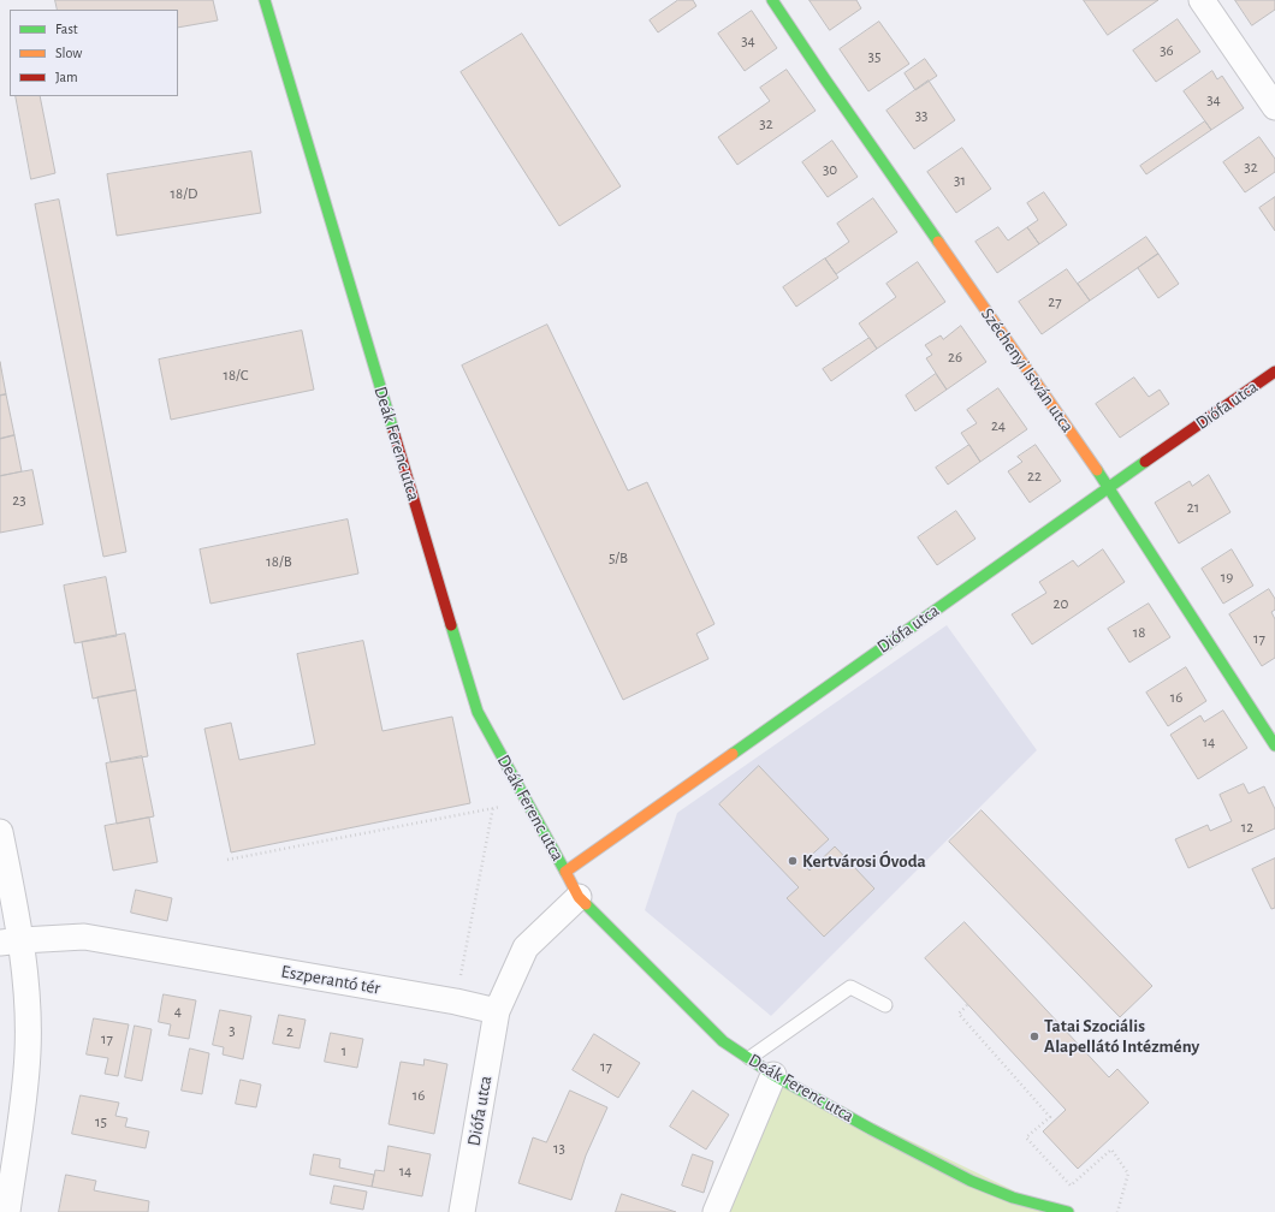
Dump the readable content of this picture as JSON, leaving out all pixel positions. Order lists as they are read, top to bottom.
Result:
{
  "streets": {
    "street": [
      "Széchenyi István utca",
      "Diófa utca",
      "Deák Ferenc utca",
      "Eszperantó tér"
    ]
  },
  "crossings": [
    ["Széchenyi István utca", "Diófa utca"],
    ["Diófa utca", "Deák Ferenc utca"],
    ["Diófa utca", "Eszperantó tér"]
  ],
  "places": ["Kertvárosi Óvoda", "Tatai Szociális Alapellátó Intézmény"],
  "house_numbers": [
    "34",
    "36",
    "35",
    "34",
    "33",
    "32",
    "32",
    "30",
    "31",
    "18/D",
    "27",
    "26",
    "18/C",
    "24",
    "22",
    "23",
    "21",
    "5/B",
    "18/B",
    "19",
    "20",
    "18",
    "17",
    "16",
    "14",
    "12",
    "4",
    "3",
    "2",
    "17",
    "1",
    "17",
    "16",
    "15",
    "13",
    "14"
  ],
  "legend": ["Fast", "Slow", "Jam"]
}
